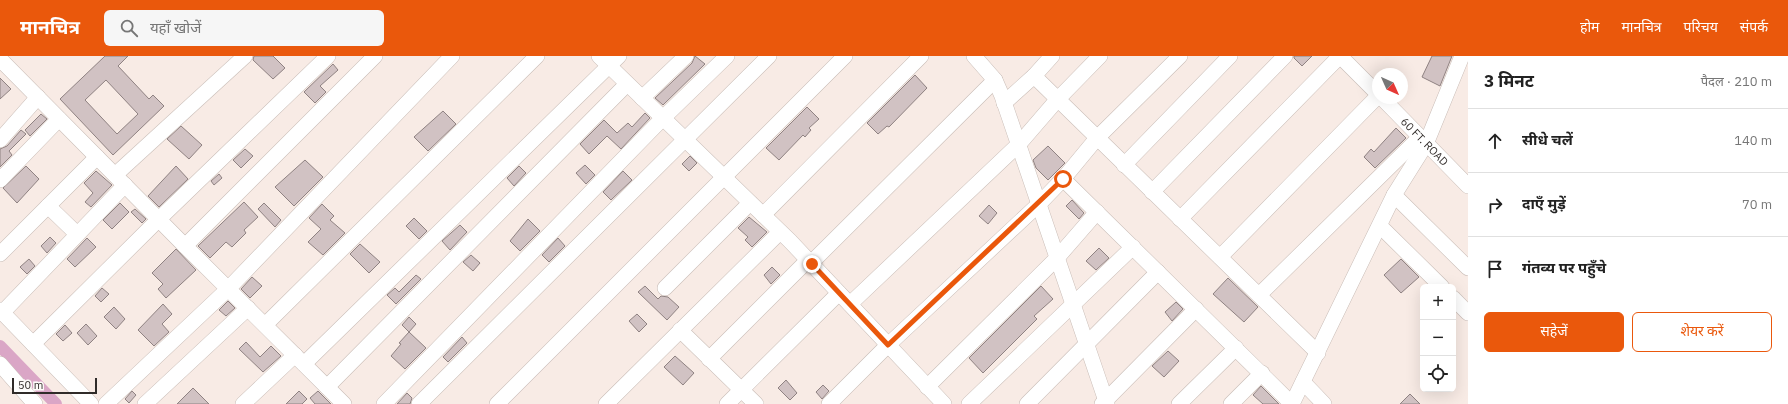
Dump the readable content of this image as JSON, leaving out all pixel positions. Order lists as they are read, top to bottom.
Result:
{
  "streets": {
    "street": ["60 FT. ROAD"]
  },
  "scale_bar": "50 m",
  "north": "bottom right",
  "page": {
    "header": "मानचित्र",
    "search": "यहाँ खोजें",
    "nav": [
      "होम",
      "मानचित्र",
      "परिचय",
      "संपर्क"
    ],
    "heading": ["3 मिनट", "पैदल · 210 m"],
    "list": [
      ["सीधे चलें", "140 m"],
      ["दाएँ मुड़ें", "70 m"],
      "गंतव्य पर पहुँचे"
    ],
    "map_buttons": ["+", "−"],
    "buttons": ["सहेजें", "शेयर करें"],
    "scale": "50 m"
  }
}
